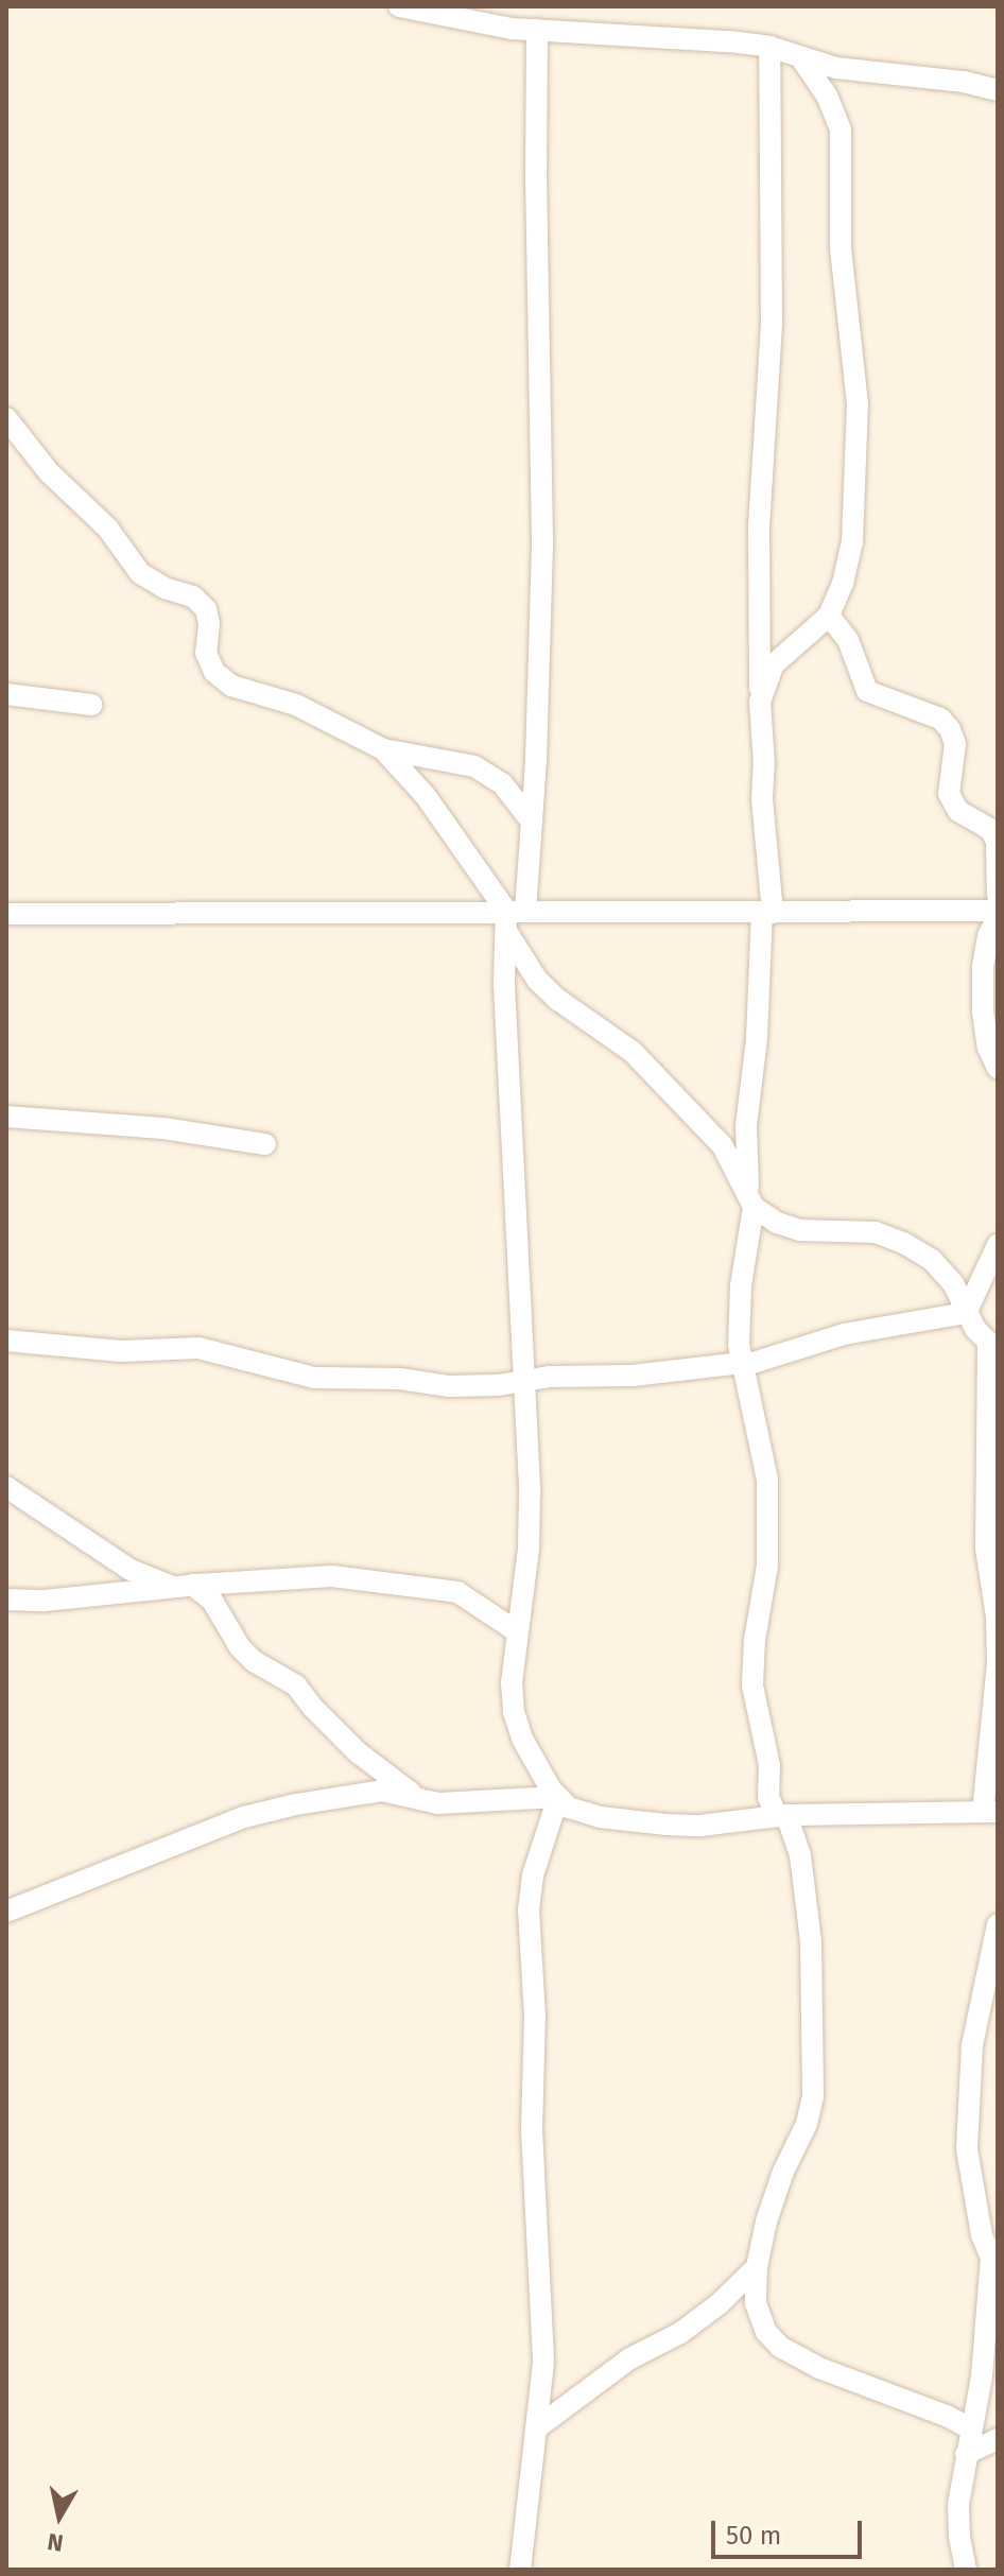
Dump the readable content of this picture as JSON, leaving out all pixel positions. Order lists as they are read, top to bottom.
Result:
{
  "scale_bar": "50 m",
  "north": "bottom"
}
